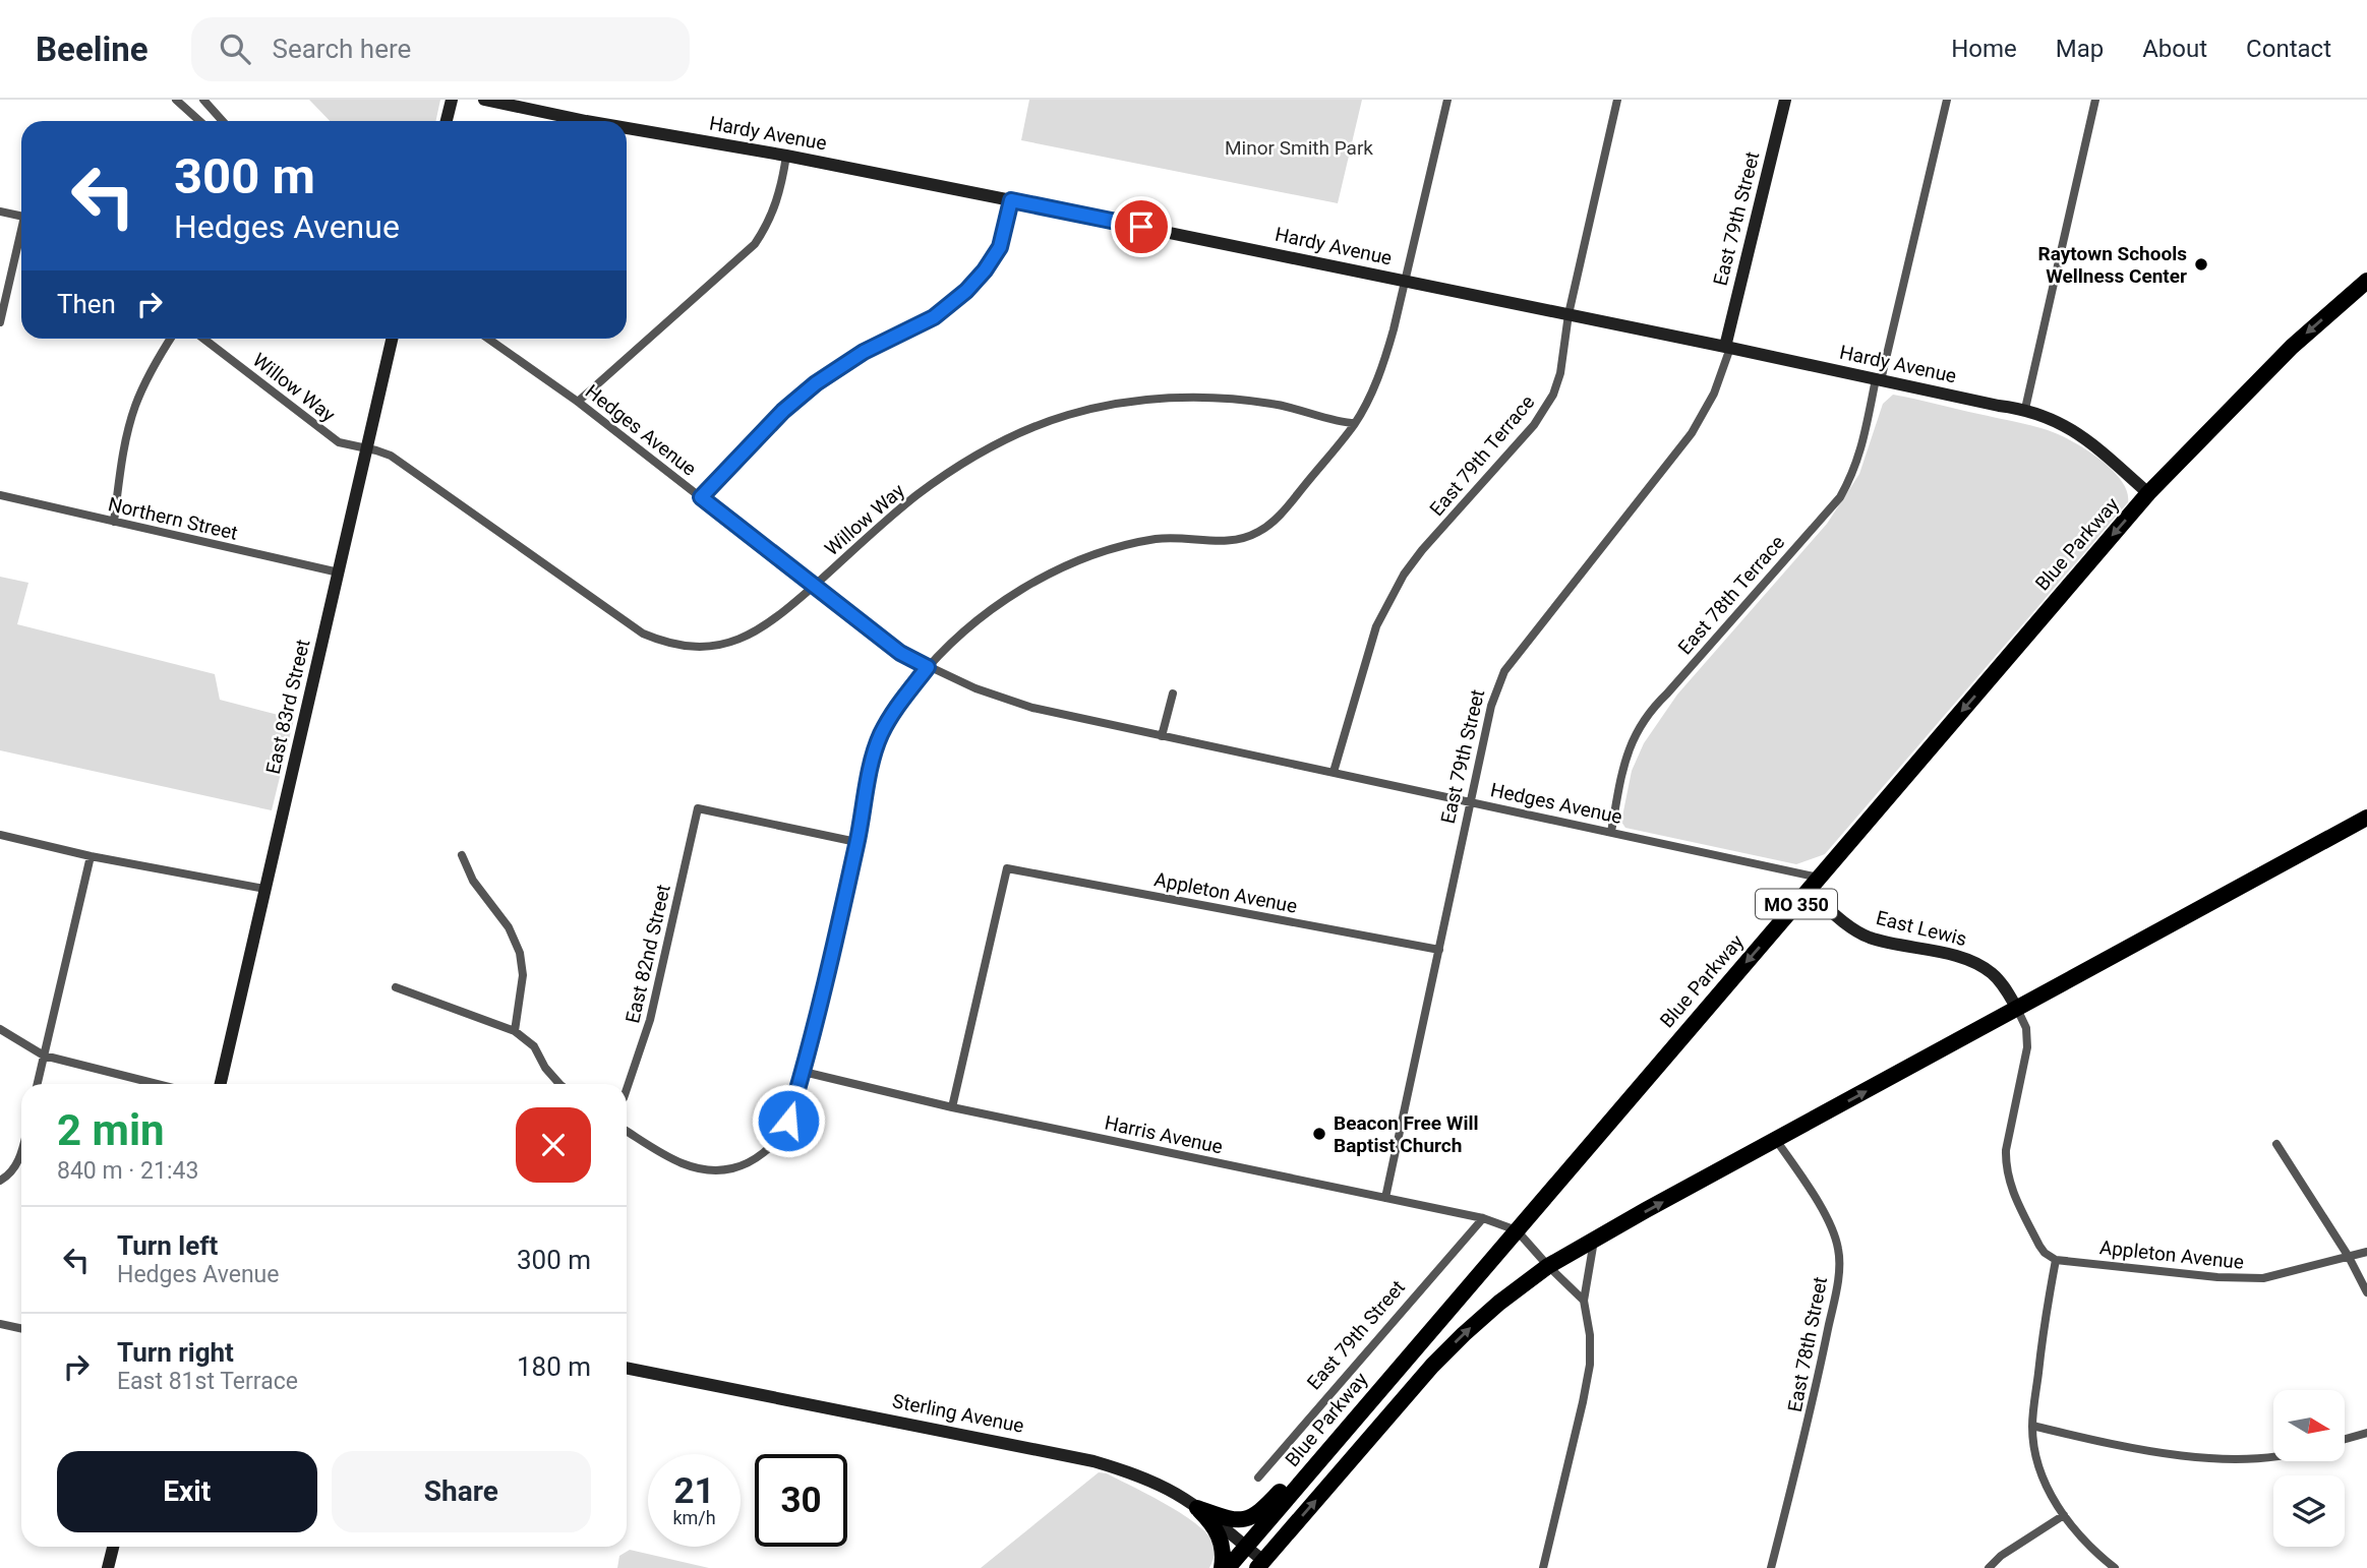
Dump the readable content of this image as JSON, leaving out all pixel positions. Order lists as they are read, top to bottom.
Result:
{
  "streets": {
    "highway": ["Blue Parkway", "MO 350"],
    "street": [
      "Hardy Avenue",
      "East 79th Street",
      "Willow Way",
      "Hedges Avenue",
      "East 79th Terrace",
      "Northern Street",
      "East 78th Terrace",
      "East 83rd Street",
      "Appleton Avenue",
      "East Lewis",
      "East 82nd Street",
      "Harris Avenue",
      "East 78th Street",
      "Sterling Avenue"
    ]
  },
  "crossings": [
    ["Hardy Avenue", "East 79th Street"],
    ["Hardy Avenue", "East 79th Terrace"],
    ["Hardy Avenue", "Blue Parkway"],
    ["Hardy Avenue", "East 78th Terrace"],
    ["East 79th Street", "Hedges Avenue"],
    ["East 79th Street", "Appleton Avenue"],
    ["East 79th Street", "Harris Avenue"],
    ["Willow Way", "Hedges Avenue"],
    ["Willow Way", "East 83rd Street"],
    ["Hedges Avenue", "East 79th Terrace"],
    ["Hedges Avenue", "Blue Parkway"],
    ["Hedges Avenue", "East 78th Terrace"],
    ["Hedges Avenue", "East Lewis"],
    ["Northern Street", "East 83rd Street"],
    ["Blue Parkway", "East Lewis"],
    ["Blue Parkway", "Harris Avenue"],
    ["Blue Parkway", "Sterling Avenue"],
    ["Appleton Avenue", "Harris Avenue"]
  ],
  "one_way": ["Blue Parkway"],
  "parks": ["Minor Smith Park"],
  "places": ["Raytown Schools Wellness Center", "Beacon Free Will Baptist Church"],
  "north": "right",
  "page": {
    "header": "Beeline",
    "search": "Search here",
    "nav": [
      "Home",
      "Map",
      "About",
      "Contact"
    ],
    "turn": ["300 m", "Hedges Avenue"],
    "then": "Then",
    "heading": ["2 min", "840 m · 21:43"],
    "list": [
      {
        "name": "Turn left",
        "note": "Hedges Avenue",
        "value": "300 m"
      },
      {
        "name": "Turn right",
        "note": "East 81st Terrace",
        "value": "180 m"
      }
    ],
    "buttons": ["Exit", "Share"],
    "speed": "21 km/h",
    "limit": "30"
  }
}
